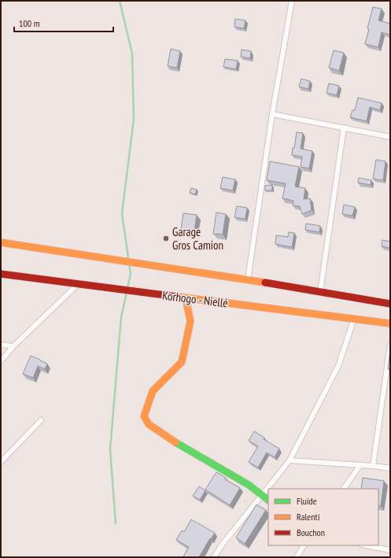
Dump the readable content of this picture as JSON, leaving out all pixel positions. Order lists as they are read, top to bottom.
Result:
{
  "streets": {
    "street": ["Korhogo - Niellé"]
  },
  "places": ["Garage Gros Camion"],
  "legend": ["Fluide", "Ralenti", "Bouchon"],
  "scale_bar": "100 m"
}
